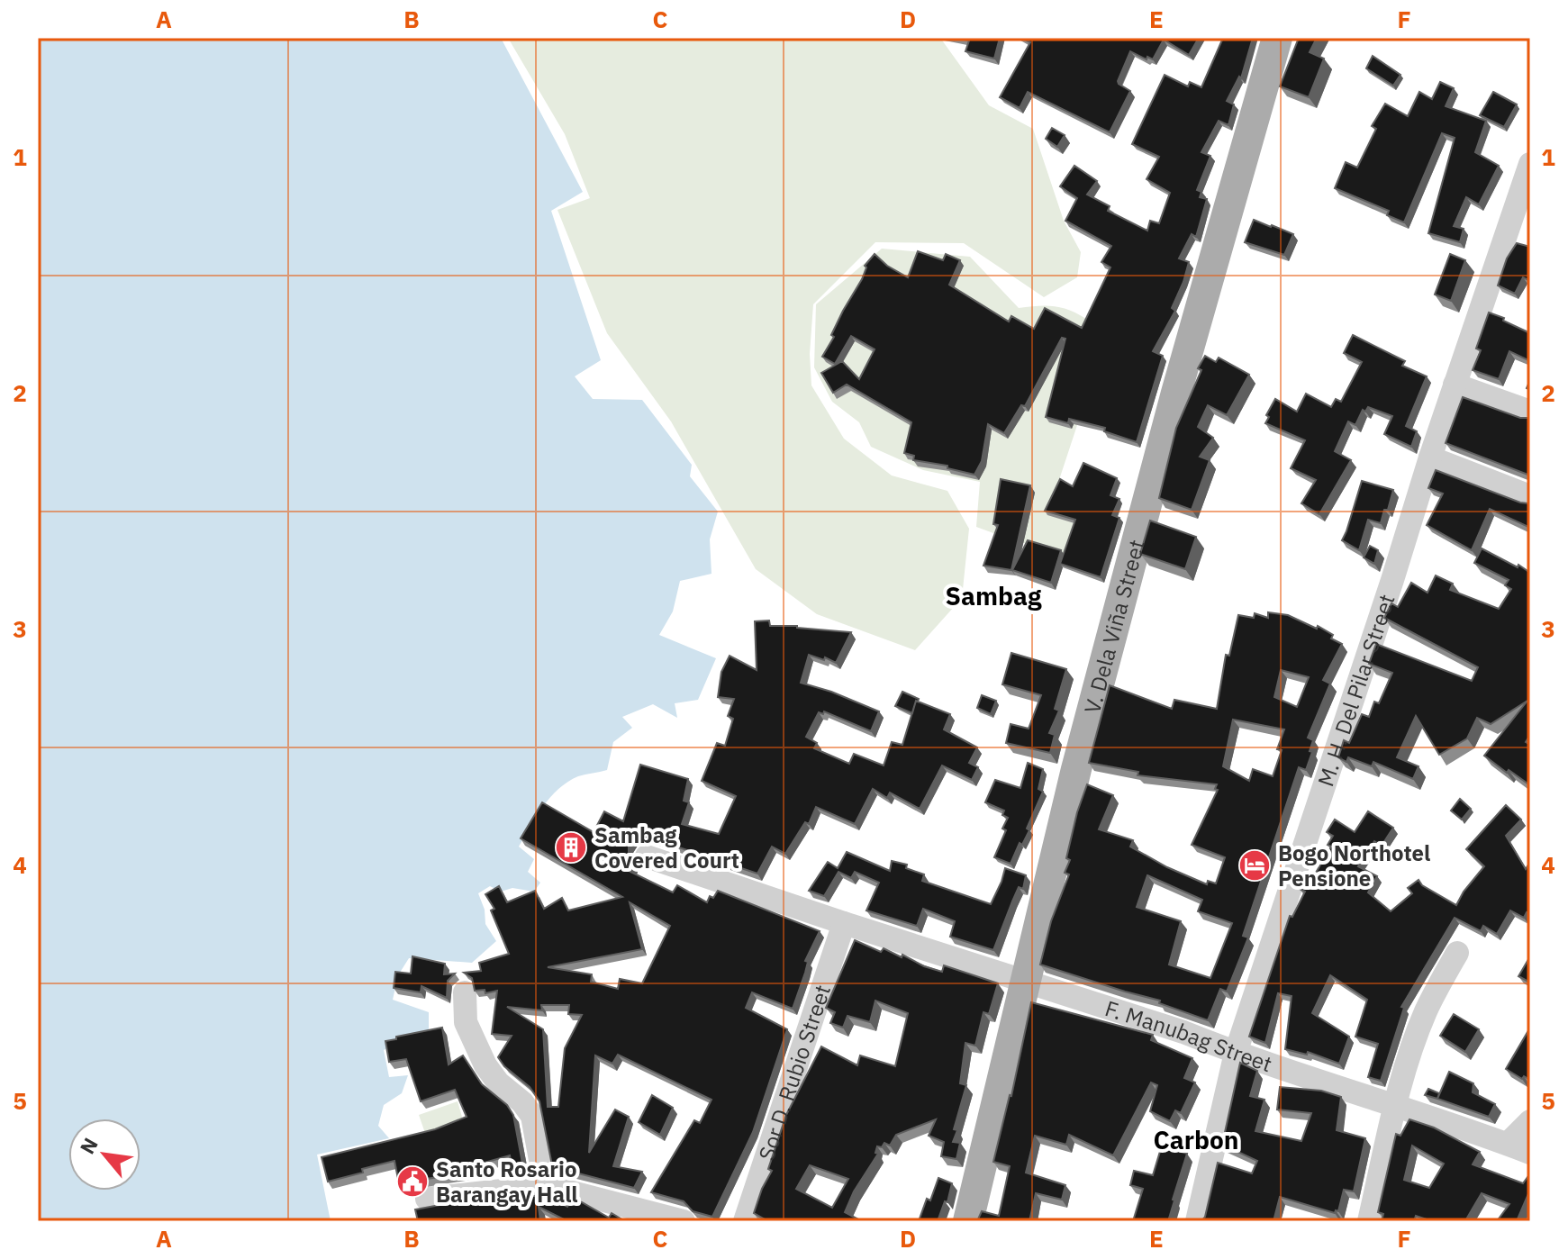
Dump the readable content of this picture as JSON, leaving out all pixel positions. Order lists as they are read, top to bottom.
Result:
{
  "streets": {
    "main road": ["V. Dela Viña Street"],
    "street": ["M. H. Del Pilar Street", "F. Manubag Street", "Sor D. Rubio Street"]
  },
  "crossings": [
    ["V. Dela Viña Street", "F. Manubag Street"],
    ["M. H. Del Pilar Street", "F. Manubag Street"],
    ["F. Manubag Street", "Sor D. Rubio Street"]
  ],
  "districts": ["Sambag", "Carbon"],
  "places": {
    "building": ["Sambag Covered Court"],
    "hotel": ["Bogo Northotel Pensione"],
    "public building": ["Santo Rosario Barangay Hall"]
  },
  "north": "top left",
  "grid": {
    "columns": [
      "A",
      "B",
      "C",
      "D",
      "E",
      "F"
    ],
    "rows": [
      "1",
      "2",
      "3",
      "4",
      "5"
    ]
  }
}
